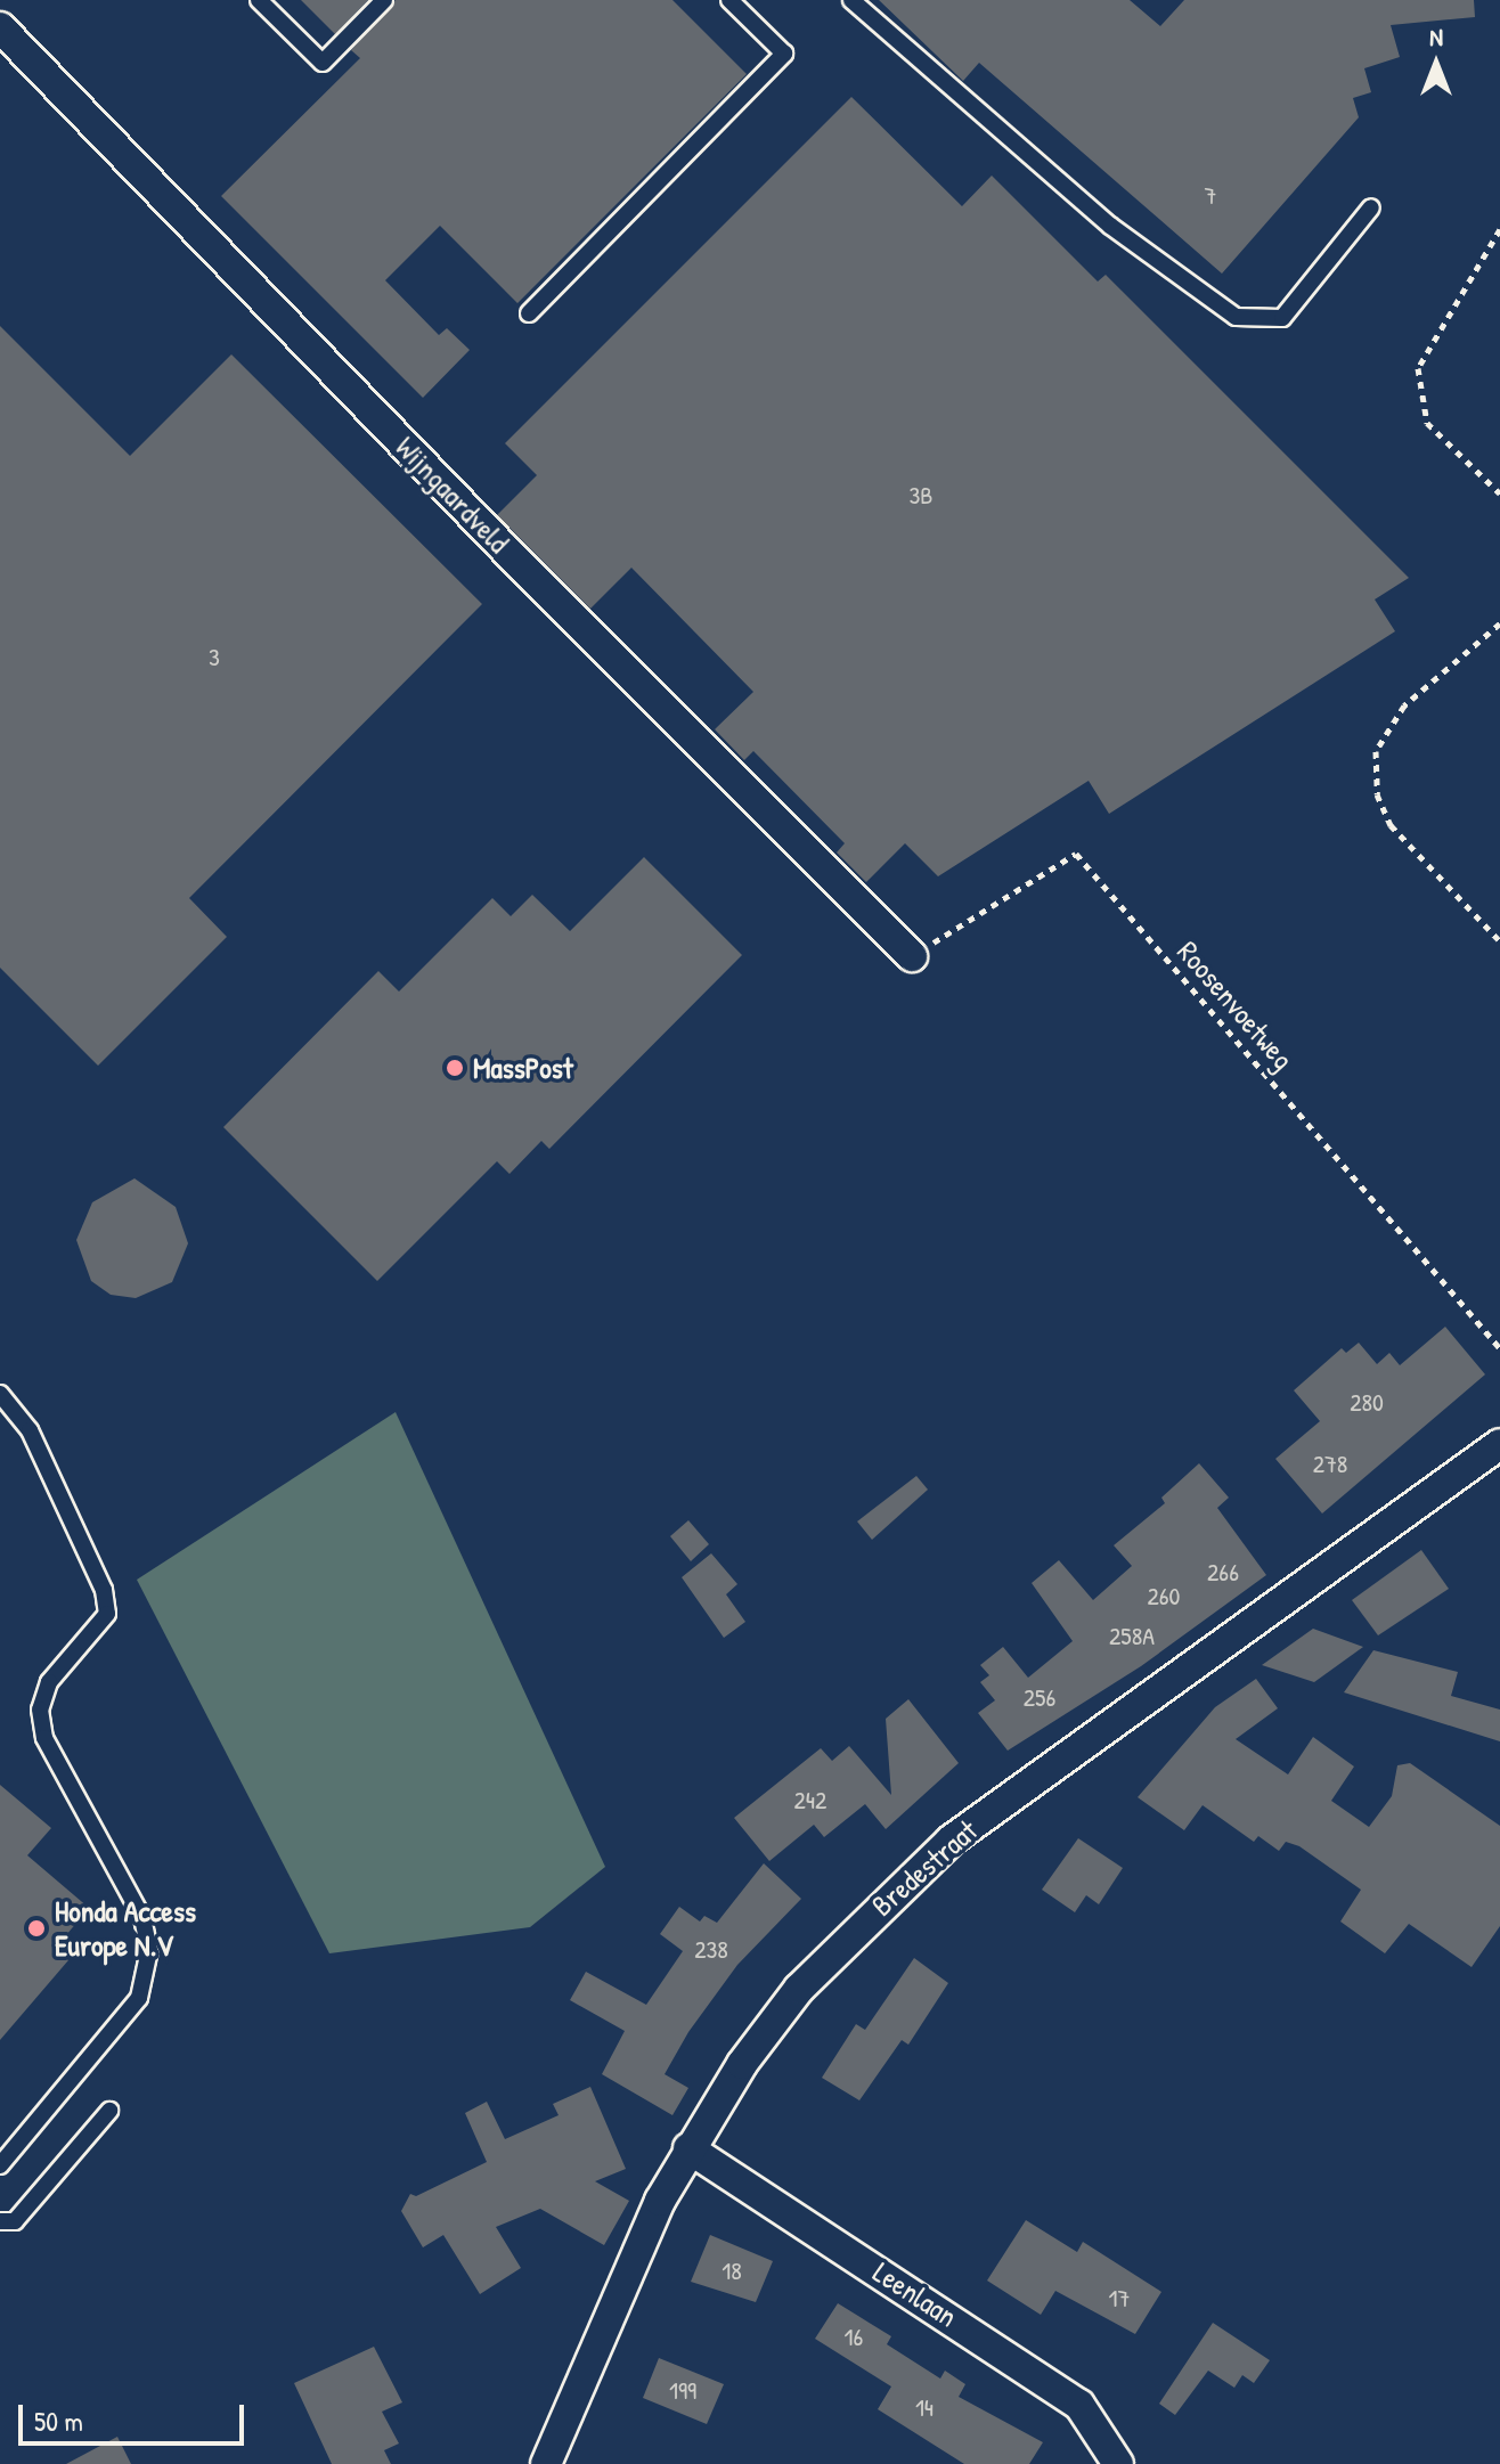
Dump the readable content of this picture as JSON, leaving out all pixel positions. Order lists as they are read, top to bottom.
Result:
{
  "streets": {
    "street": ["Wijngaardveld", "Bredestraat", "Leenlaan"],
    "path": ["Roosenvoetweg"]
  },
  "crossings": [
    ["Wijngaardveld", "Roosenvoetweg"],
    ["Bredestraat", "Leenlaan"]
  ],
  "places": ["MassPost", "Honda Access Europe N.V"],
  "house_numbers": [
    "7",
    "3B",
    "3",
    "280",
    "278",
    "266",
    "260",
    "258A",
    "256",
    "242",
    "238",
    "18",
    "17",
    "16",
    "199",
    "14"
  ],
  "scale_bar": "50 m",
  "north": "top"
}
